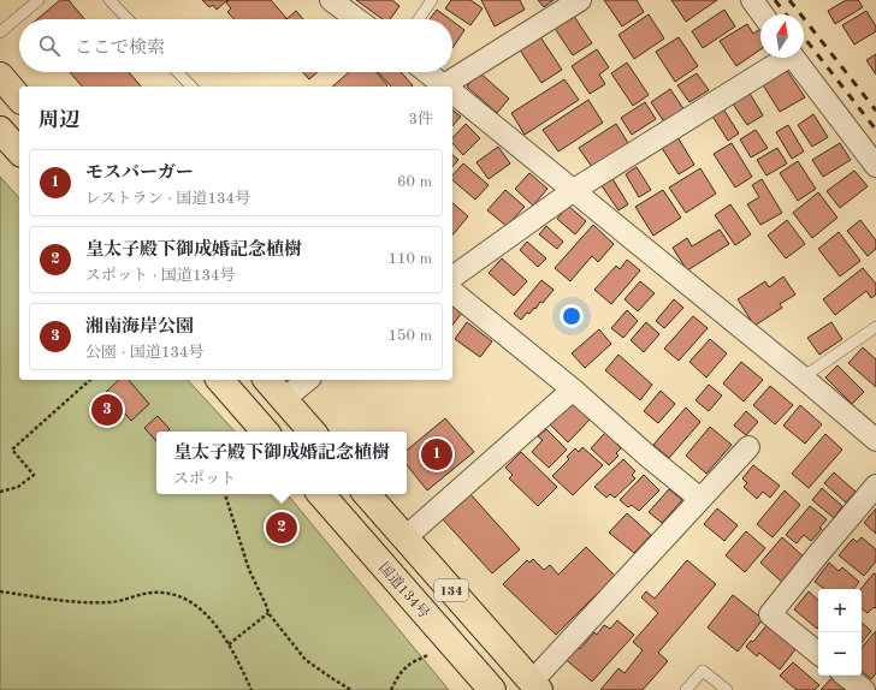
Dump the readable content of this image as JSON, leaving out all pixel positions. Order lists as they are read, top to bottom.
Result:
{
  "streets": {
    "highway": ["国道134号", "134"]
  },
  "north": "top",
  "page": {
    "search": "ここで検索",
    "heading": ["周辺", "3件"],
    "list": [
      {
        "mark": "1",
        "name": "モスバーガー",
        "note": "レストラン · 国道134号",
        "value": "60 m"
      },
      {
        "mark": "2",
        "name": "皇太子殿下御成婚記念植樹",
        "note": "スポット · 国道134号",
        "value": "110 m"
      },
      {
        "mark": "3",
        "name": "湘南海岸公園",
        "note": "公園 · 国道134号",
        "value": "150 m"
      }
    ],
    "pins": ["3", "1", "2"],
    "popup": ["皇太子殿下御成婚記念植樹", "スポット"],
    "map_buttons": ["+", "−"]
  }
}
